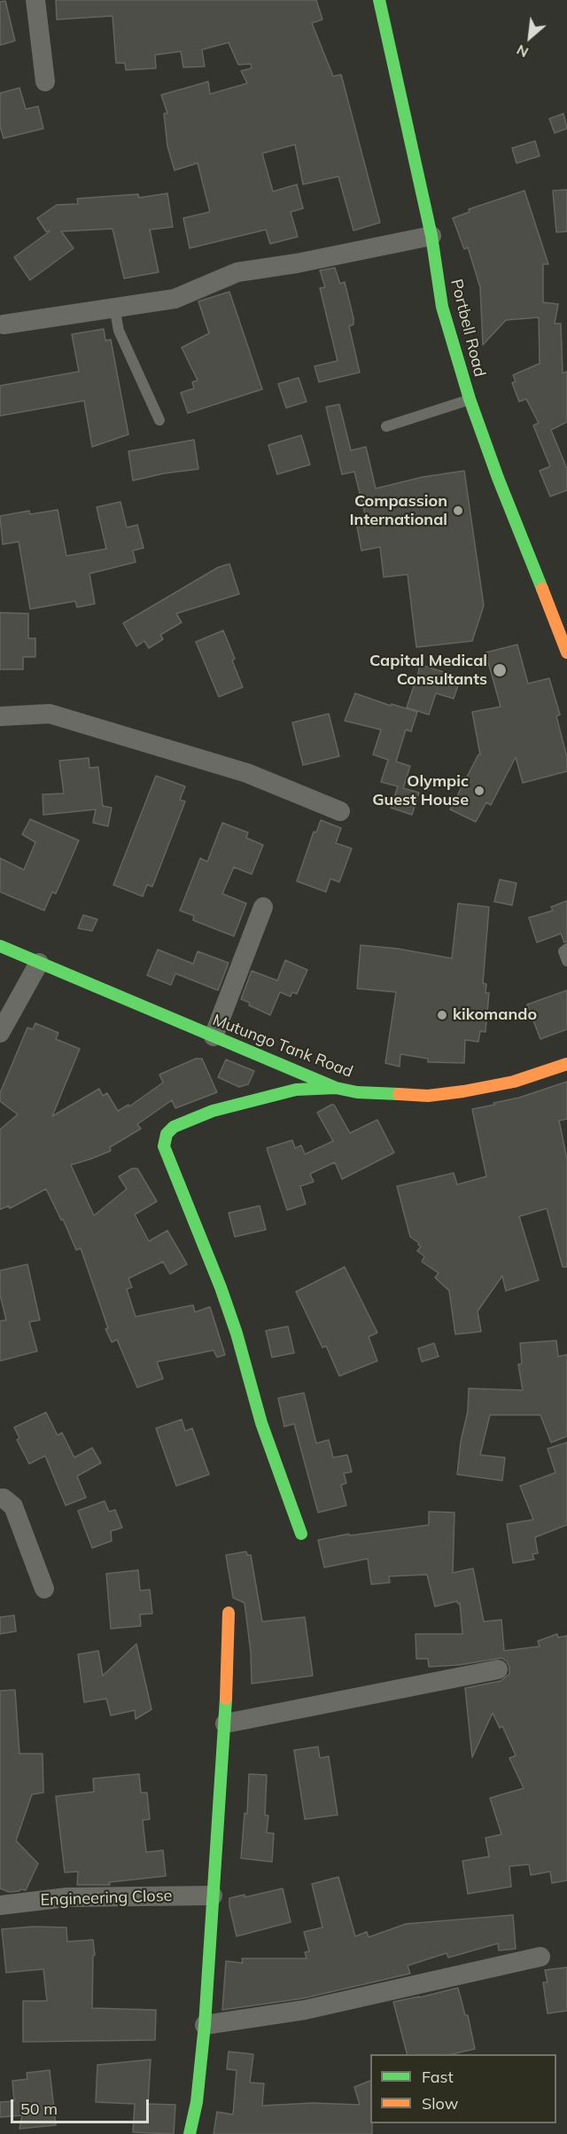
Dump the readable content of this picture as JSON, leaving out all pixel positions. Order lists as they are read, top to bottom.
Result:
{
  "streets": {
    "street": ["Portbell Road", "Mutungo Tank Road", "Engineering Close"]
  },
  "places": [
    "Compassion International",
    "Capital Medical Consultants",
    "Olympic Guest House",
    "kikomando"
  ],
  "legend": ["Fast", "Slow"],
  "scale_bar": "50 m",
  "north": "bottom left"
}
